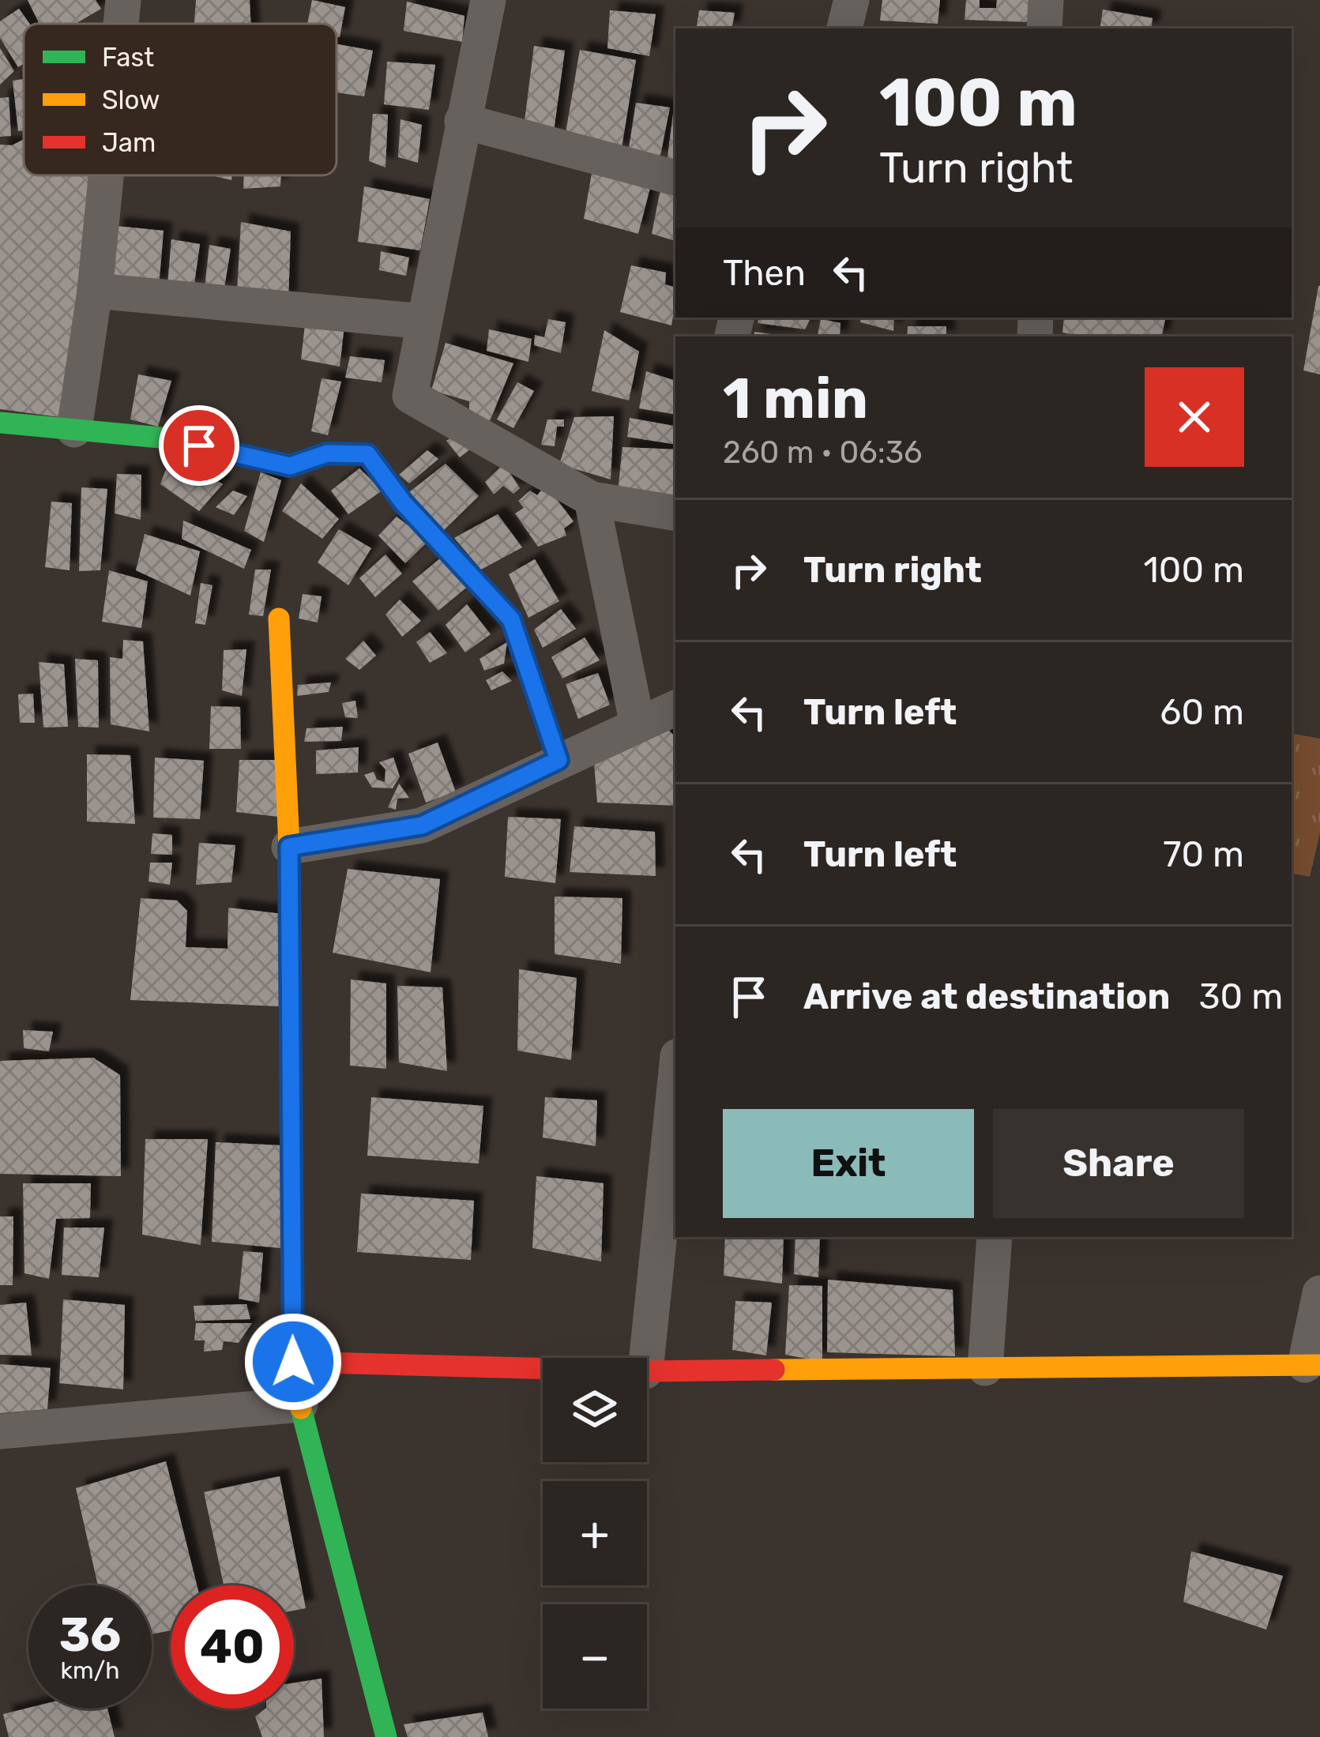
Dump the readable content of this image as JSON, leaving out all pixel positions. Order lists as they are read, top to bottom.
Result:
{
  "legend": ["Fast", "Slow", "Jam"],
  "page": {
    "turn": ["100 m", "Turn right"],
    "then": "Then",
    "heading": ["1 min", "260 m · 06:36"],
    "list": [
      {
        "name": "Turn right",
        "value": "100 m"
      },
      {
        "name": "Turn left",
        "value": "60 m"
      },
      {
        "name": "Turn left",
        "value": "70 m"
      },
      {
        "name": "Arrive at destination",
        "value": "30 m"
      }
    ],
    "buttons": ["Exit", "Share"],
    "map_buttons": ["+", "−"],
    "speed": "36 km/h",
    "limit": "40"
  }
}
